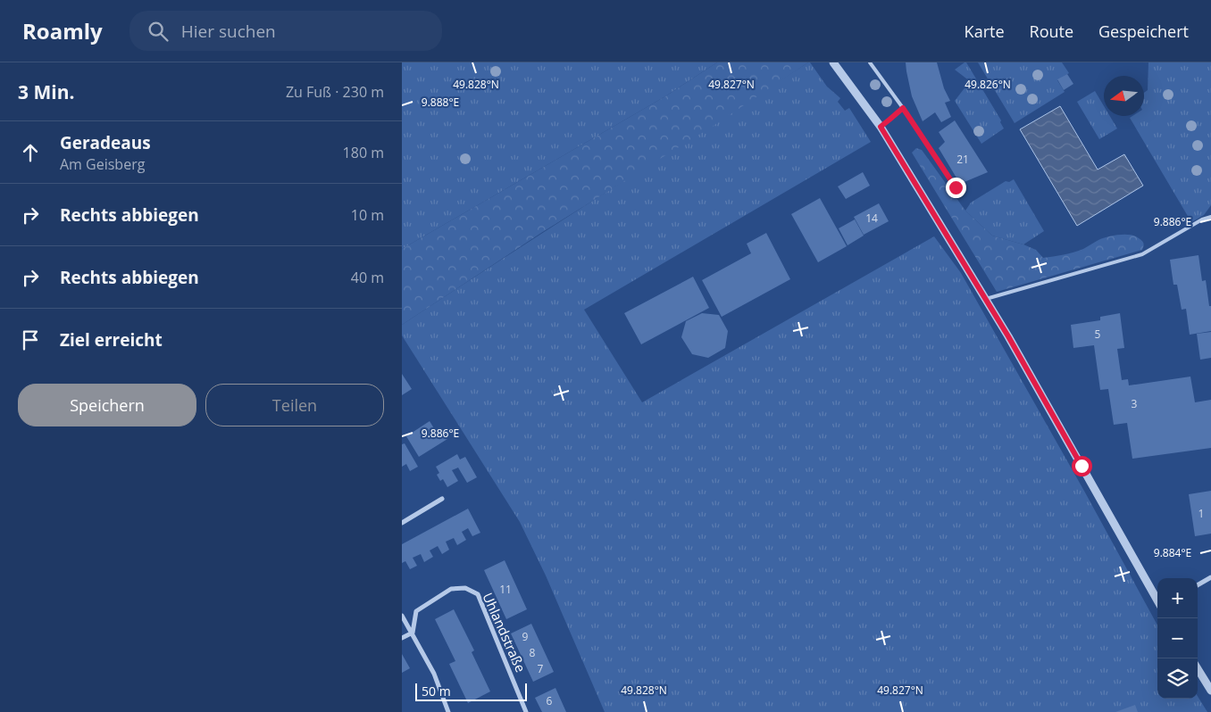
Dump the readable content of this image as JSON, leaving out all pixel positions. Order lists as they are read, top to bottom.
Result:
{
  "streets": {
    "street": ["Uhlandstraße"]
  },
  "house_numbers": [
    "21",
    "14",
    "5",
    "3",
    "1",
    "11",
    "9",
    "8",
    "7",
    "6"
  ],
  "scale_bar": "50 m",
  "north": "left",
  "page": {
    "header": "Roamly",
    "search": "Hier suchen",
    "nav": ["Karte", "Route", "Gespeichert"],
    "heading": ["3 Min.", "Zu Fuß · 230 m"],
    "list": [
      ["Geradeaus", "Am Geisberg", "180 m"],
      ["Rechts abbiegen", "10 m"],
      ["Rechts abbiegen", "40 m"],
      "Ziel erreicht"
    ],
    "buttons": ["Speichern", "Teilen"],
    "map_buttons": ["+", "−"],
    "scale": "50 m"
  },
  "coordinates": [
    "49.828°N",
    "49.827°N",
    "49.826°N",
    "9.888°E",
    "9.886°E",
    "9.884°E"
  ]
}
